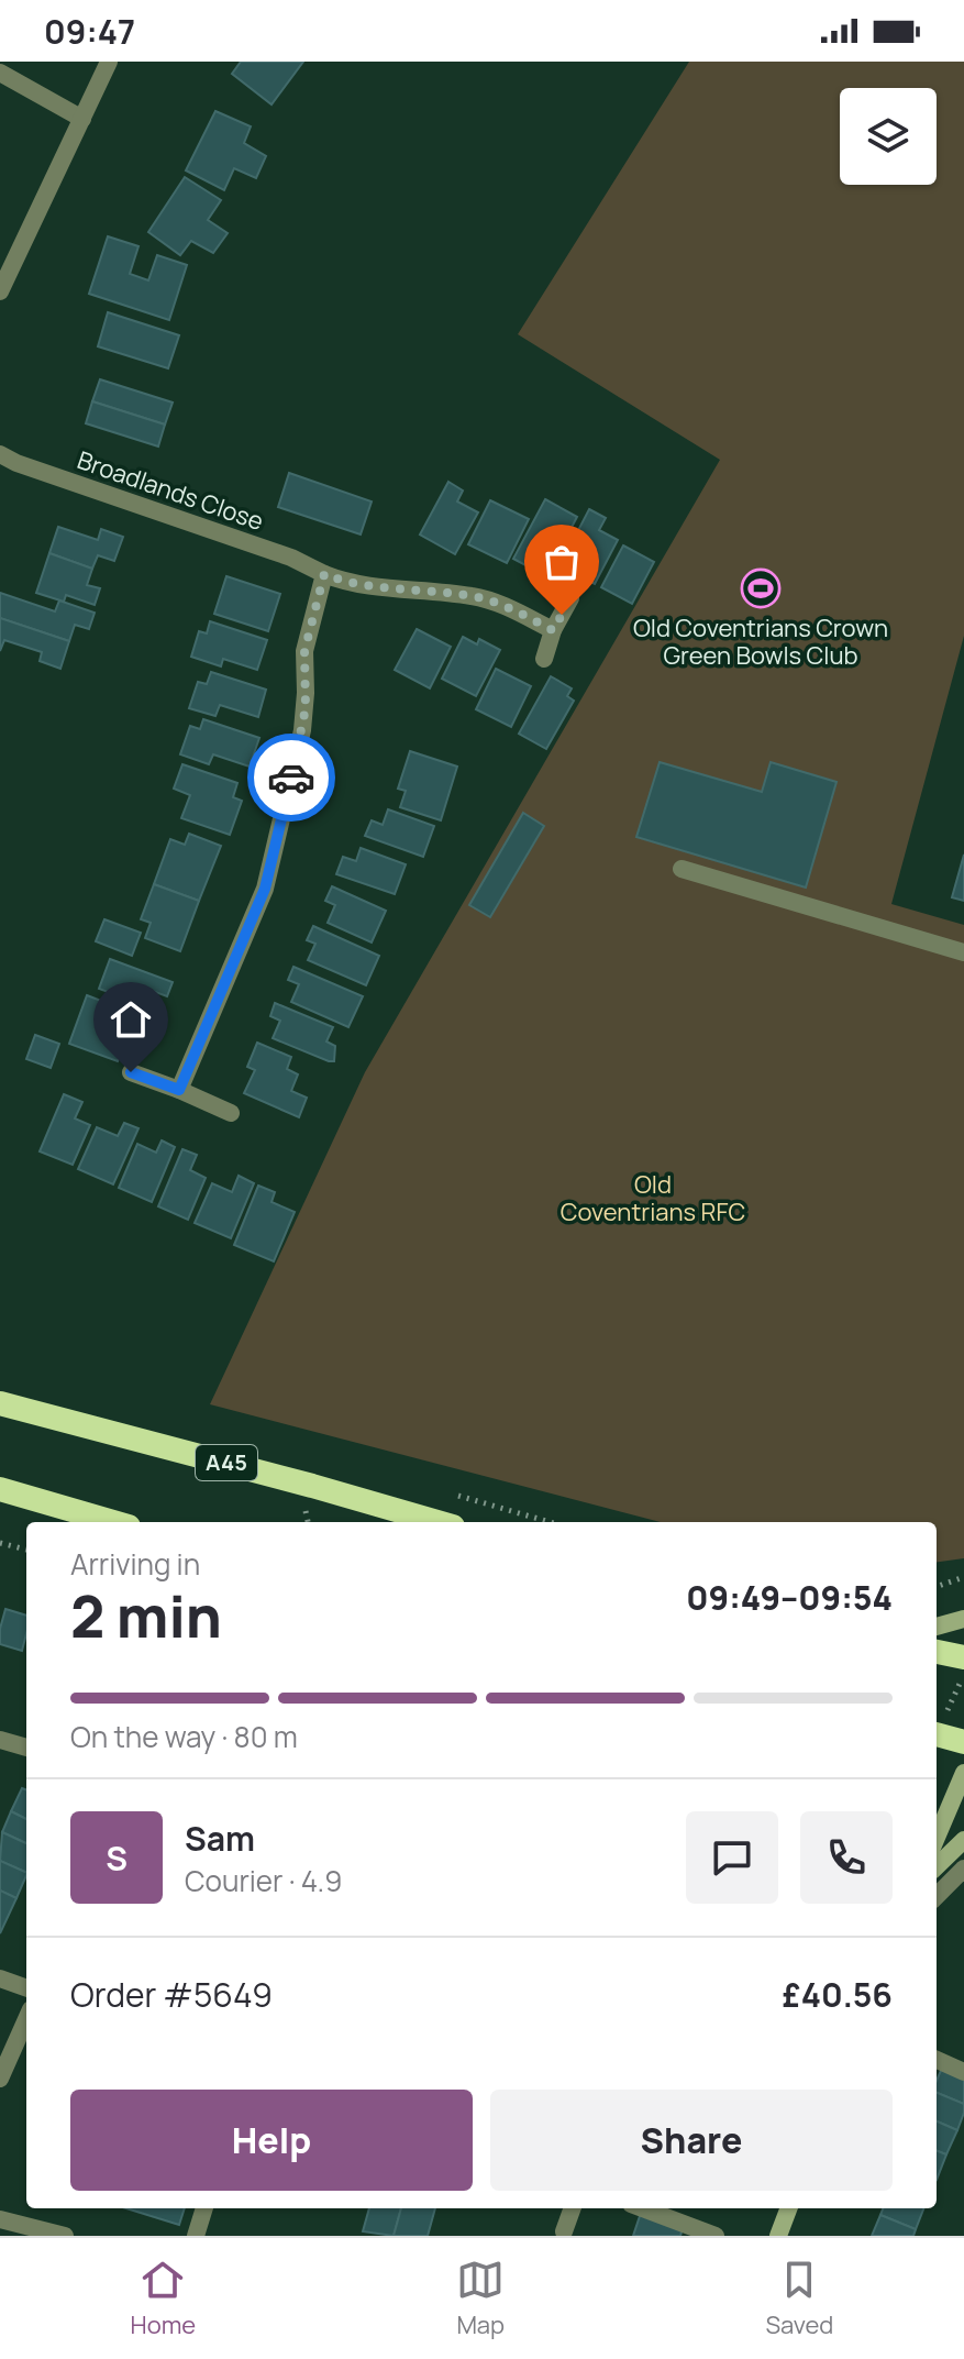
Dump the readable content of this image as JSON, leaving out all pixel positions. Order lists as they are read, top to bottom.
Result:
{
  "streets": {
    "highway": ["A45"],
    "street": ["Broadlands Close"]
  },
  "parks": ["Old Coventrians RFC"],
  "places": {
    "sports": ["Old Coventrians Crown Green Bowls Club"]
  },
  "page": {
    "status": "09:47",
    "heading": ["2 min", "Arriving in", "09:49–09:54"],
    "panel": [
      "Sam",
      "Courier · 4.9",
      "Order #5649",
      "£40.56"
    ],
    "bar": "On the way · 80 m",
    "round": "S",
    "buttons": ["Help", "Share"],
    "tabs": ["Home", "Map", "Saved"]
  }
}
